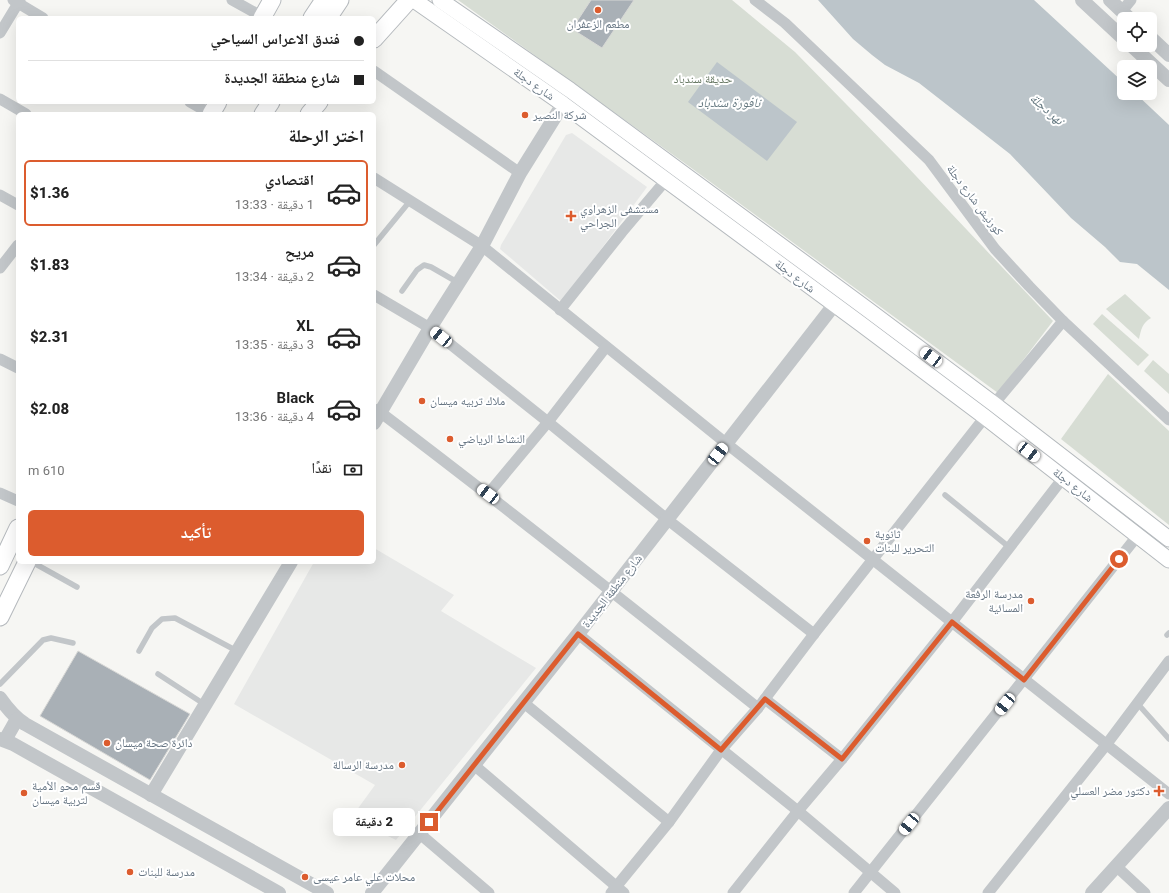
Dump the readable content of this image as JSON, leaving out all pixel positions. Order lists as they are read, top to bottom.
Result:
{
  "streets": {
    "main road": ["شارع دجلة"],
    "street": ["كورنيش شارع دجلة", "شارع منطقة الجديدة"]
  },
  "crossings": [
    ["شارع دجلة", "شارع منطقة الجديدة"]
  ],
  "water": ["نافورة سندباد", "نهر دجلة"],
  "parks": ["حديقة سندباد"],
  "places": {
    "other": [
      "مطعم الزعفران",
      "شركة النصير",
      "ملاك تربيه ميسان",
      "النشاط الرياضي",
      "ثانوية التحرير للبنات",
      "مدرسة الرفعة المسائية",
      "دائرة صحة ميسان",
      "مدرسة الرسالة",
      "قسم محو الأمية لتربية ميسان",
      "مدرسة للبنات",
      "محلات علي عامر عيسى"
    ],
    "health": ["مستشفى الزهراوي الجراحي", "دكتور مضر العسلي"]
  },
  "page": {
    "banner": ["فندق الاعراس السياحي", "شارع منطقة الجديدة"],
    "heading": "اختر الرحلة",
    "list": [
      {
        "name": "اقتصادي",
        "note": "1 دقيقة · 13:33",
        "value": "$1.36"
      },
      {
        "name": "مريح",
        "note": "2 دقيقة · 13:34",
        "value": "$1.83"
      },
      {
        "name": "XL",
        "note": "3 دقيقة · 13:35",
        "value": "$2.31"
      },
      {
        "name": "Black",
        "note": "4 دقيقة · 13:36",
        "value": "$2.08"
      }
    ],
    "pay": ["نقدًا", "610 m"],
    "buttons": "تأكيد",
    "bubble": "2 دقيقة"
  }
}
